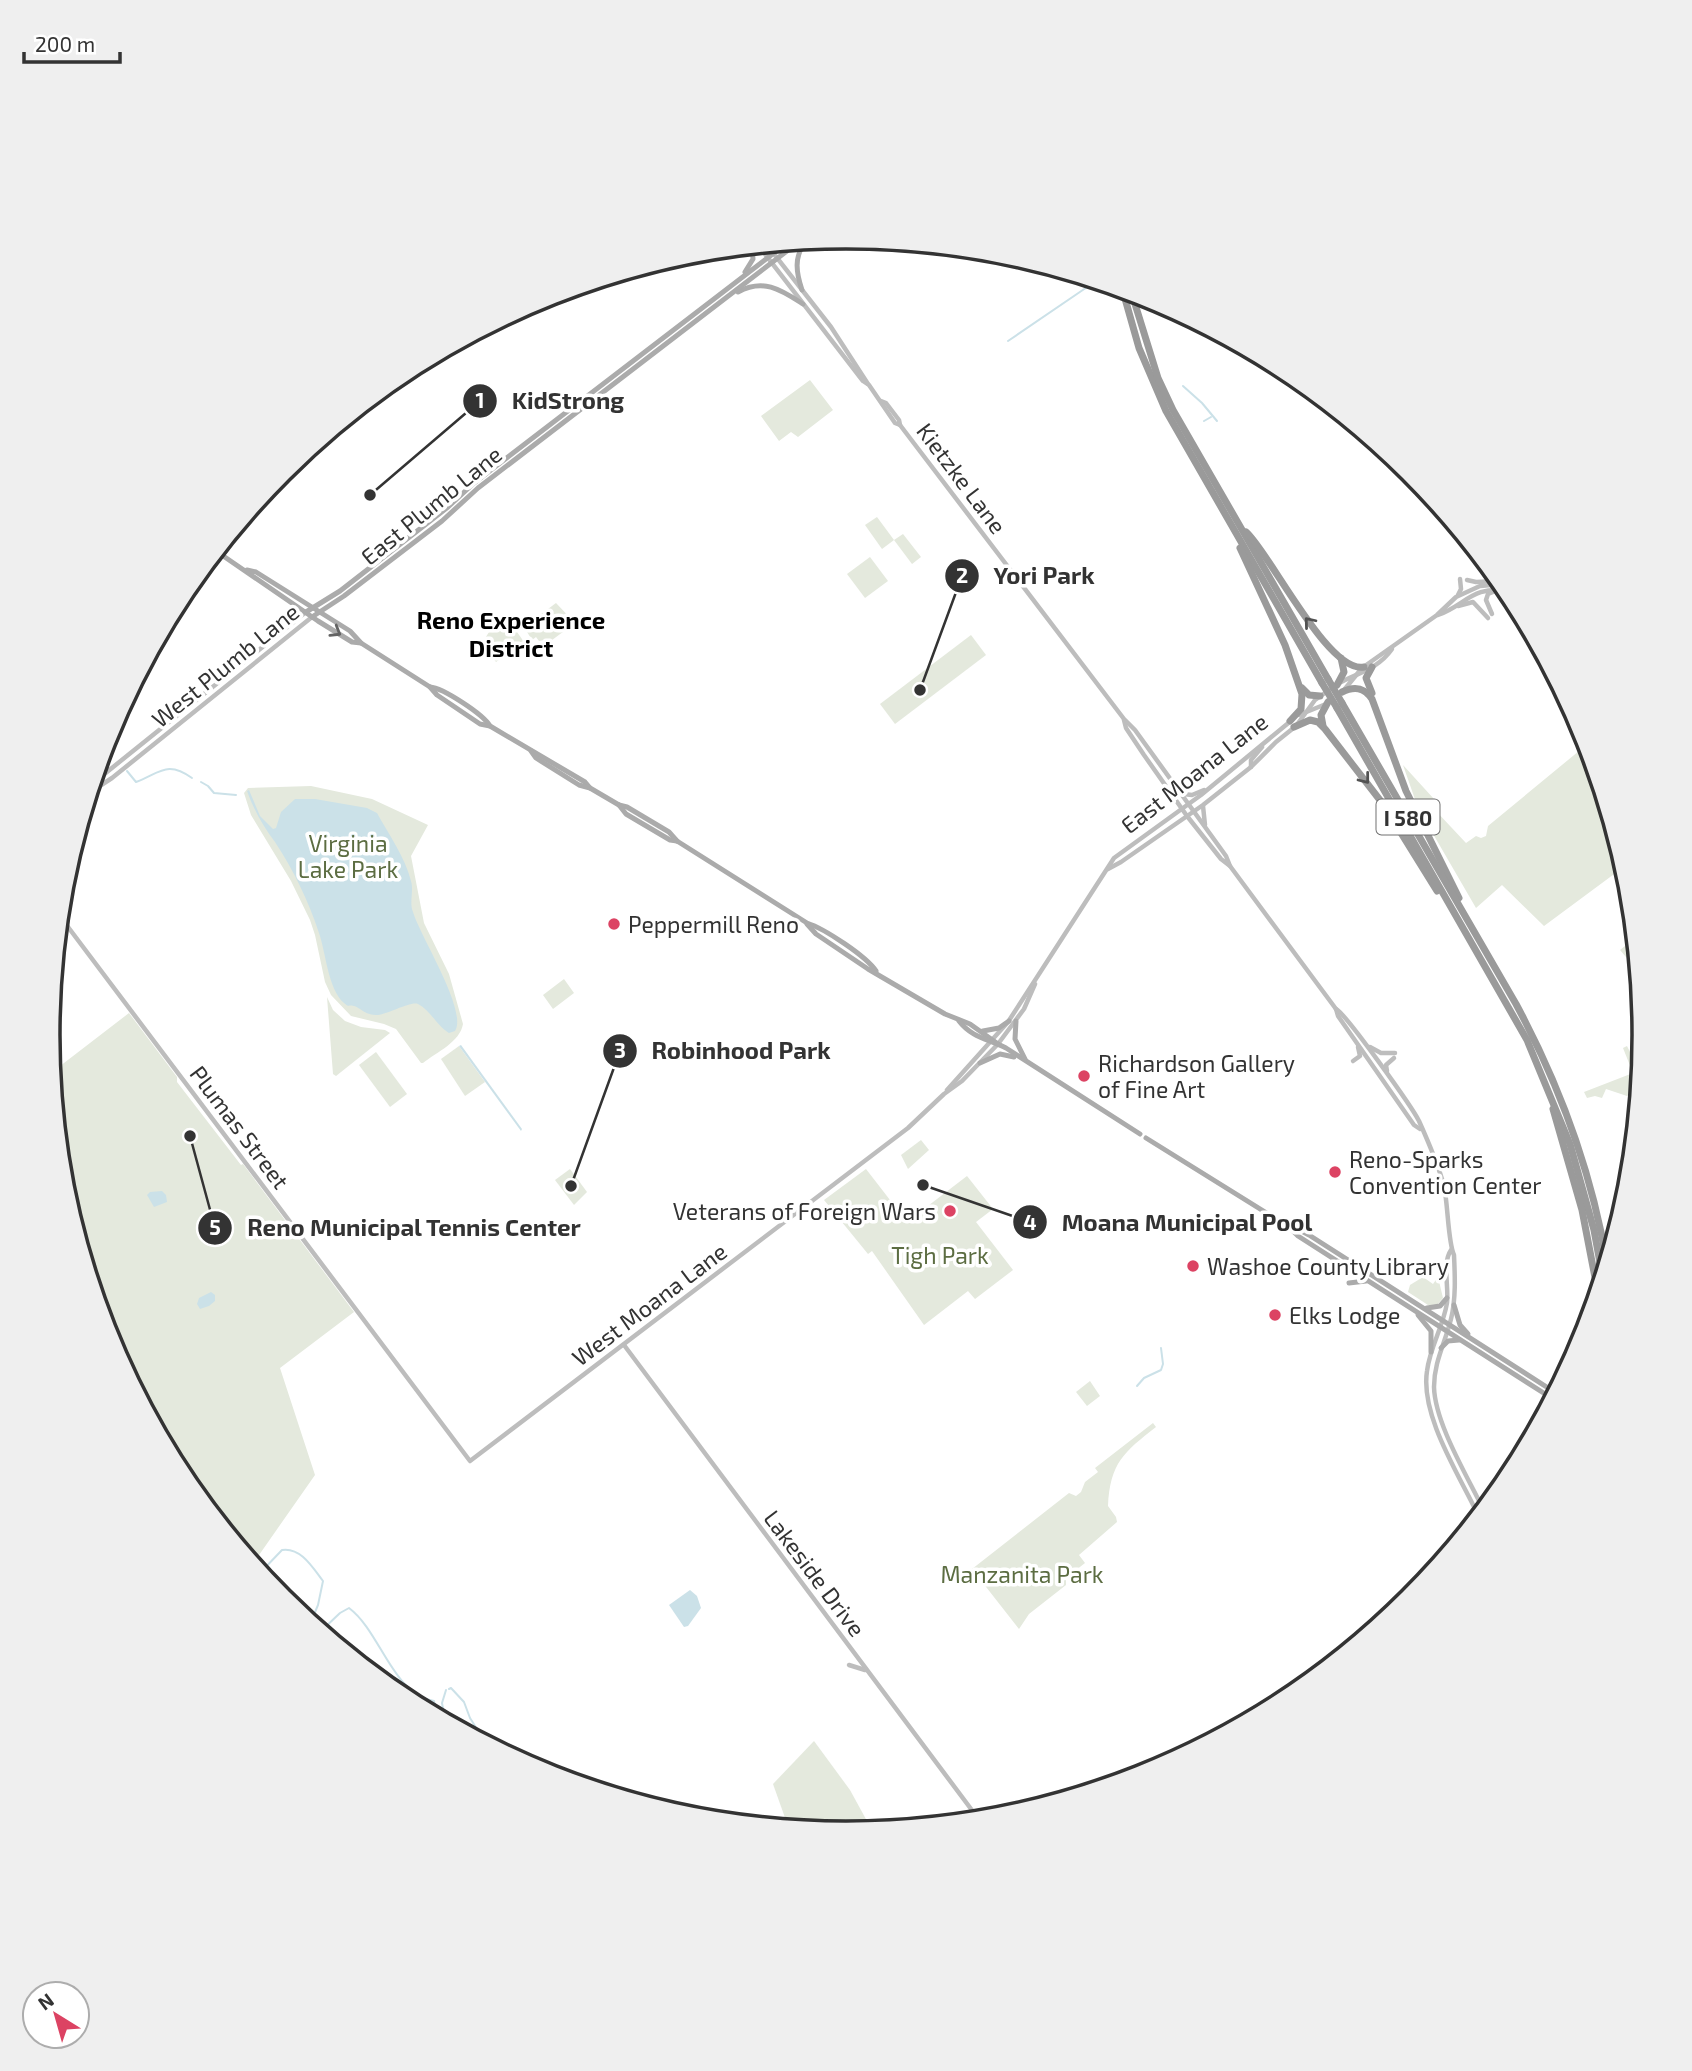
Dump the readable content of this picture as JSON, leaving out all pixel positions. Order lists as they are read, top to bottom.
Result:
{
  "streets": {
    "highway": ["I 580"],
    "main road": [
      "Kietzke Lane",
      "East Plumb Lane",
      "West Plumb Lane",
      "East Moana Lane",
      "Plumas Street",
      "West Moana Lane",
      "Lakeside Drive"
    ]
  },
  "crossings": [
    ["Kietzke Lane", "East Plumb Lane"],
    ["Kietzke Lane", "East Moana Lane"],
    ["East Plumb Lane", "West Plumb Lane"],
    ["East Moana Lane", "West Moana Lane"],
    ["Plumas Street", "West Moana Lane"],
    ["West Moana Lane", "Lakeside Drive"]
  ],
  "districts": ["Reno Experience District"],
  "parks": ["Virginia Lake Park", "Tigh Park", "Manzanita Park"],
  "places": [
    "KidStrong",
    "Yori Park",
    "Peppermill Reno",
    "Richardson Gallery of Fine Art",
    "Reno Municipal Tennis Center",
    "Reno-Sparks Convention Center",
    "Moana Municipal Pool",
    "Robinhood Park",
    "Veterans of Foreign Wars",
    "Washoe County Library",
    "Elks Lodge"
  ],
  "scale_bar": "200 m",
  "north": "top left"
}
